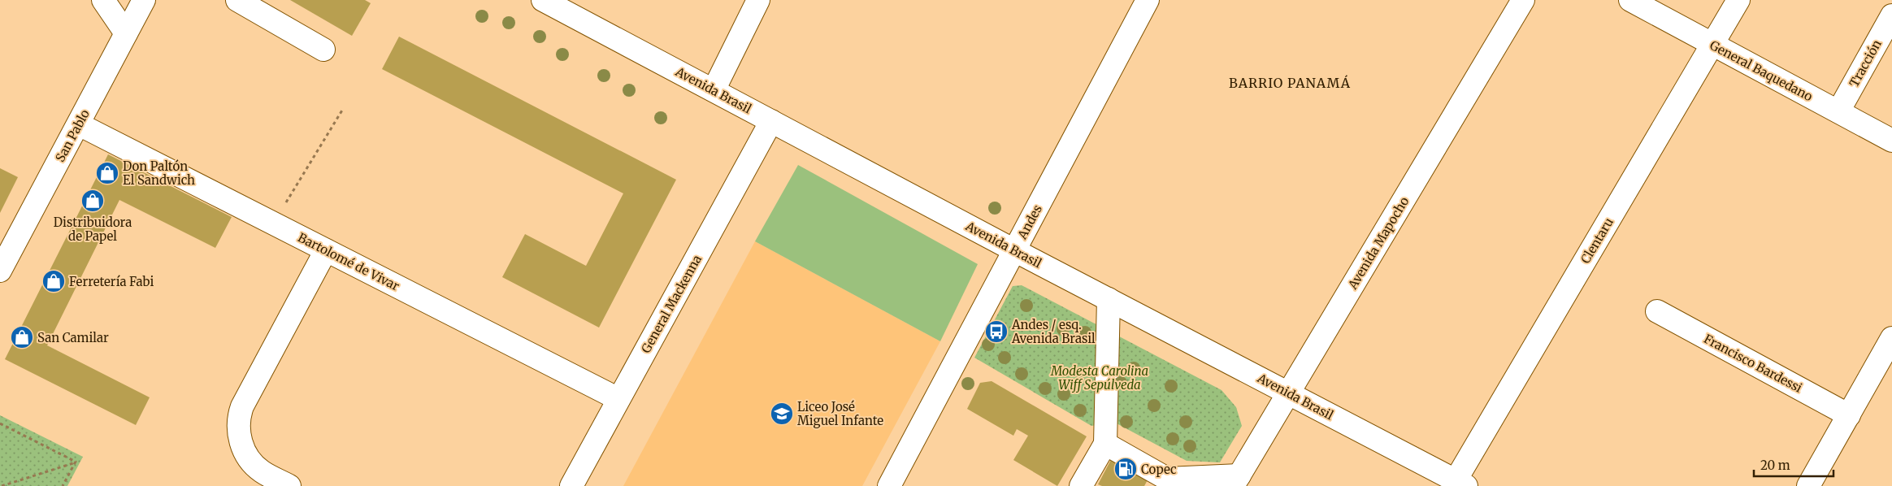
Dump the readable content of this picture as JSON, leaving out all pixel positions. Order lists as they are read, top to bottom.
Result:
{
  "streets": {
    "street": [
      "Tracción",
      "General Baquedano",
      "Avenida Brasil",
      "San Pablo",
      "Andes",
      "Clentaru",
      "Avenida Mapocho",
      "Bartolomé de Vivar",
      "General Mackenna",
      "Francisco Bardessi"
    ]
  },
  "crossings": [
    ["Tracción", "General Baquedano"],
    ["General Baquedano", "Clentaru"],
    ["Avenida Brasil", "Andes"],
    ["Avenida Brasil", "Clentaru"],
    ["Avenida Brasil", "Avenida Mapocho"],
    ["Avenida Brasil", "General Mackenna"],
    ["San Pablo", "Bartolomé de Vivar"],
    ["Bartolomé de Vivar", "General Mackenna"]
  ],
  "districts": ["BARRIO PANAMÁ"],
  "parks": ["Modesta Carolina Wiff Sepúlveda"],
  "places": {
    "shop": [
      "Don Paltón El Sandwich",
      "Distribuidora de Papel",
      "Ferretería Fabi",
      "San Camilar"
    ],
    "bus stop": ["Andes / esq. Avenida Brasil"],
    "school or university": ["Liceo José Miguel Infante"],
    "fuel station": ["Copec"]
  },
  "scale_bar": "20 m"
}
